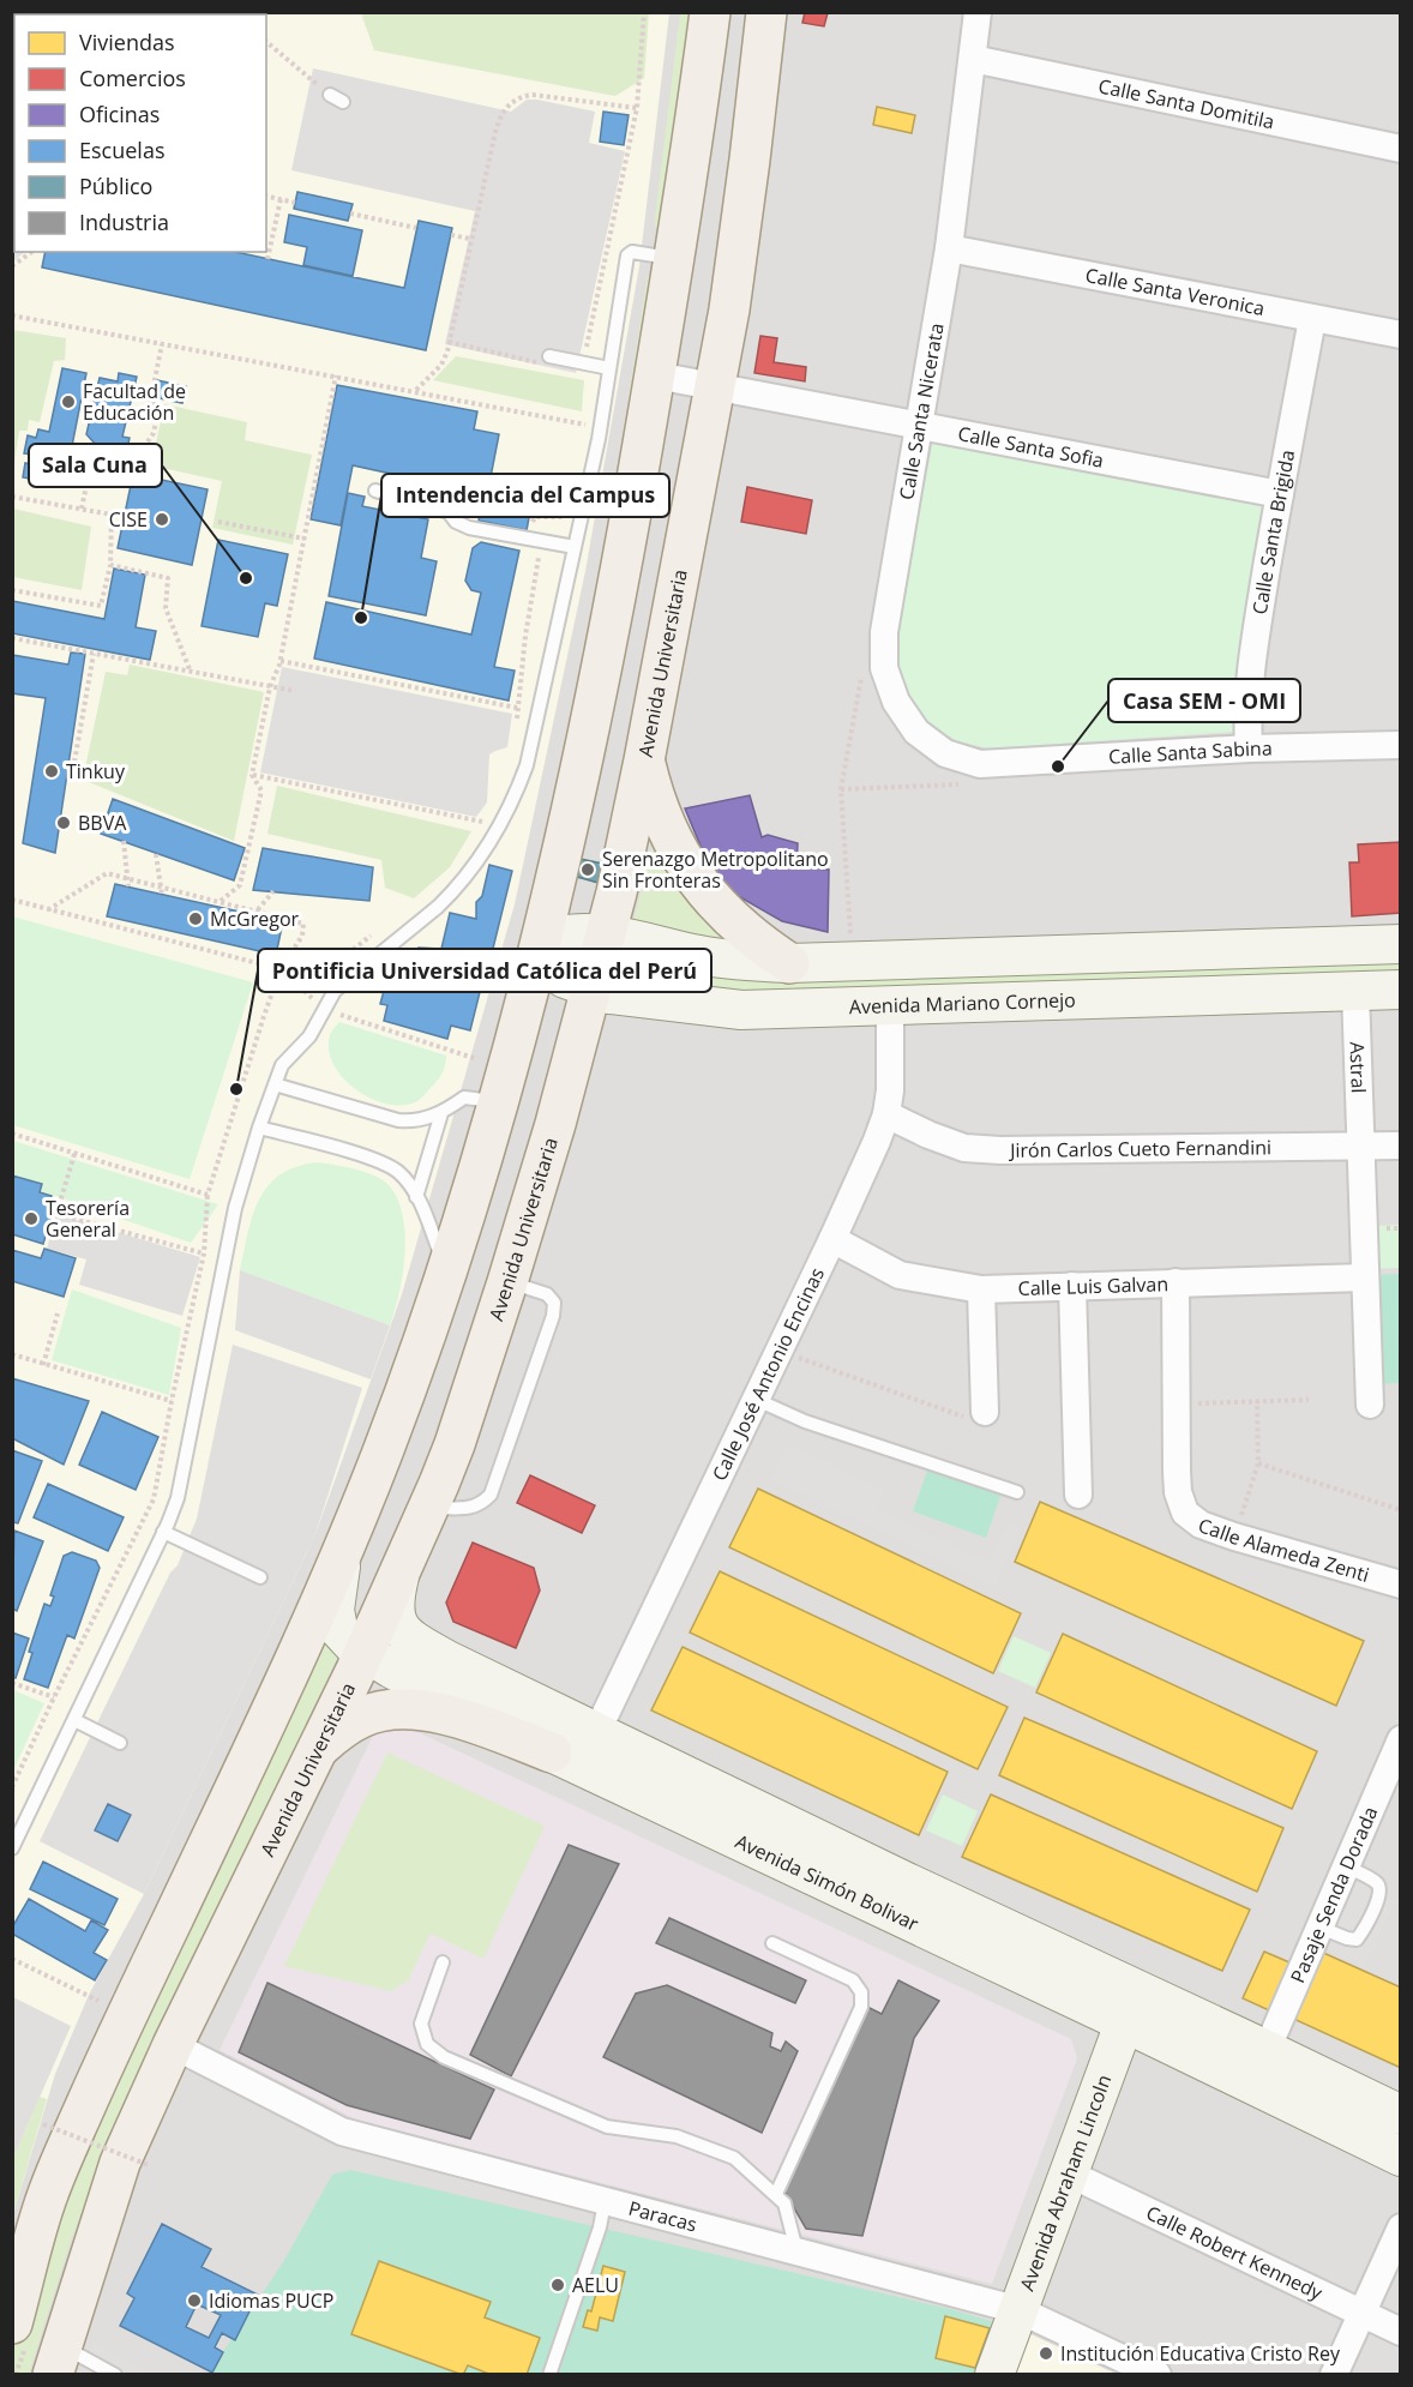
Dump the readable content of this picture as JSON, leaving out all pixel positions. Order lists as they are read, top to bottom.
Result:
{
  "streets": {
    "main road": [
      "Avenida Universitaria",
      "Avenida Mariano Cornejo",
      "Avenida Simón Bolivar",
      "Avenida Abraham Lincoln"
    ],
    "street": [
      "Calle Santa Domitila",
      "Calle Santa Veronica",
      "Calle Santa Nicerata",
      "Calle Santa Sofia",
      "Calle Santa Brigida",
      "Calle Santa Sabina",
      "Astral",
      "Jirón Carlos Cueto Fernandini",
      "Calle Luis Galvan",
      "Calle José Antonio Encinas",
      "Calle Alameda Zenti",
      "Pasaje Senda Dorada",
      "Paracas",
      "Calle Robert Kennedy"
    ]
  },
  "crossings": [
    ["Calle Santa Domitila", "Calle Santa Nicerata"],
    ["Calle Santa Veronica", "Calle Santa Nicerata"],
    ["Calle Santa Veronica", "Calle Santa Brigida"],
    ["Calle Santa Nicerata", "Calle Santa Sofia"],
    ["Calle Santa Nicerata", "Calle Santa Sabina"],
    ["Calle Santa Sofia", "Calle Santa Brigida"],
    ["Calle Santa Sofia", "Avenida Universitaria"],
    ["Calle Santa Brigida", "Calle Santa Sabina"],
    ["Avenida Universitaria", "Avenida Mariano Cornejo"],
    ["Avenida Universitaria", "Avenida Simón Bolivar"],
    ["Avenida Universitaria", "Paracas"],
    ["Avenida Mariano Cornejo", "Astral"],
    ["Avenida Mariano Cornejo", "Calle José Antonio Encinas"],
    ["Astral", "Jirón Carlos Cueto Fernandini"],
    ["Astral", "Calle Luis Galvan"],
    ["Jirón Carlos Cueto Fernandini", "Calle José Antonio Encinas"],
    ["Calle Luis Galvan", "Calle José Antonio Encinas"],
    ["Calle Luis Galvan", "Calle Alameda Zenti"],
    ["Calle José Antonio Encinas", "Avenida Simón Bolivar"],
    ["Avenida Simón Bolivar", "Pasaje Senda Dorada"],
    ["Avenida Simón Bolivar", "Avenida Abraham Lincoln"],
    ["Avenida Abraham Lincoln", "Paracas"],
    ["Avenida Abraham Lincoln", "Calle Robert Kennedy"]
  ],
  "places": [
    "Facultad de Educación",
    "CISE",
    "Sala Cuna",
    "Intendencia del Campus",
    "Casa SEM - OMI",
    "Tinkuy",
    "BBVA",
    "Serenazgo Metropolitano Sin Fronteras",
    "McGregor",
    "Pontificia Universidad Católica del Perú",
    "Tesorería General",
    "AELU",
    "Idiomas PUCP",
    "Institución Educativa Cristo Rey"
  ],
  "legend": [
    "Viviendas",
    "Comercios",
    "Oficinas",
    "Escuelas",
    "Público",
    "Industria"
  ]
}
